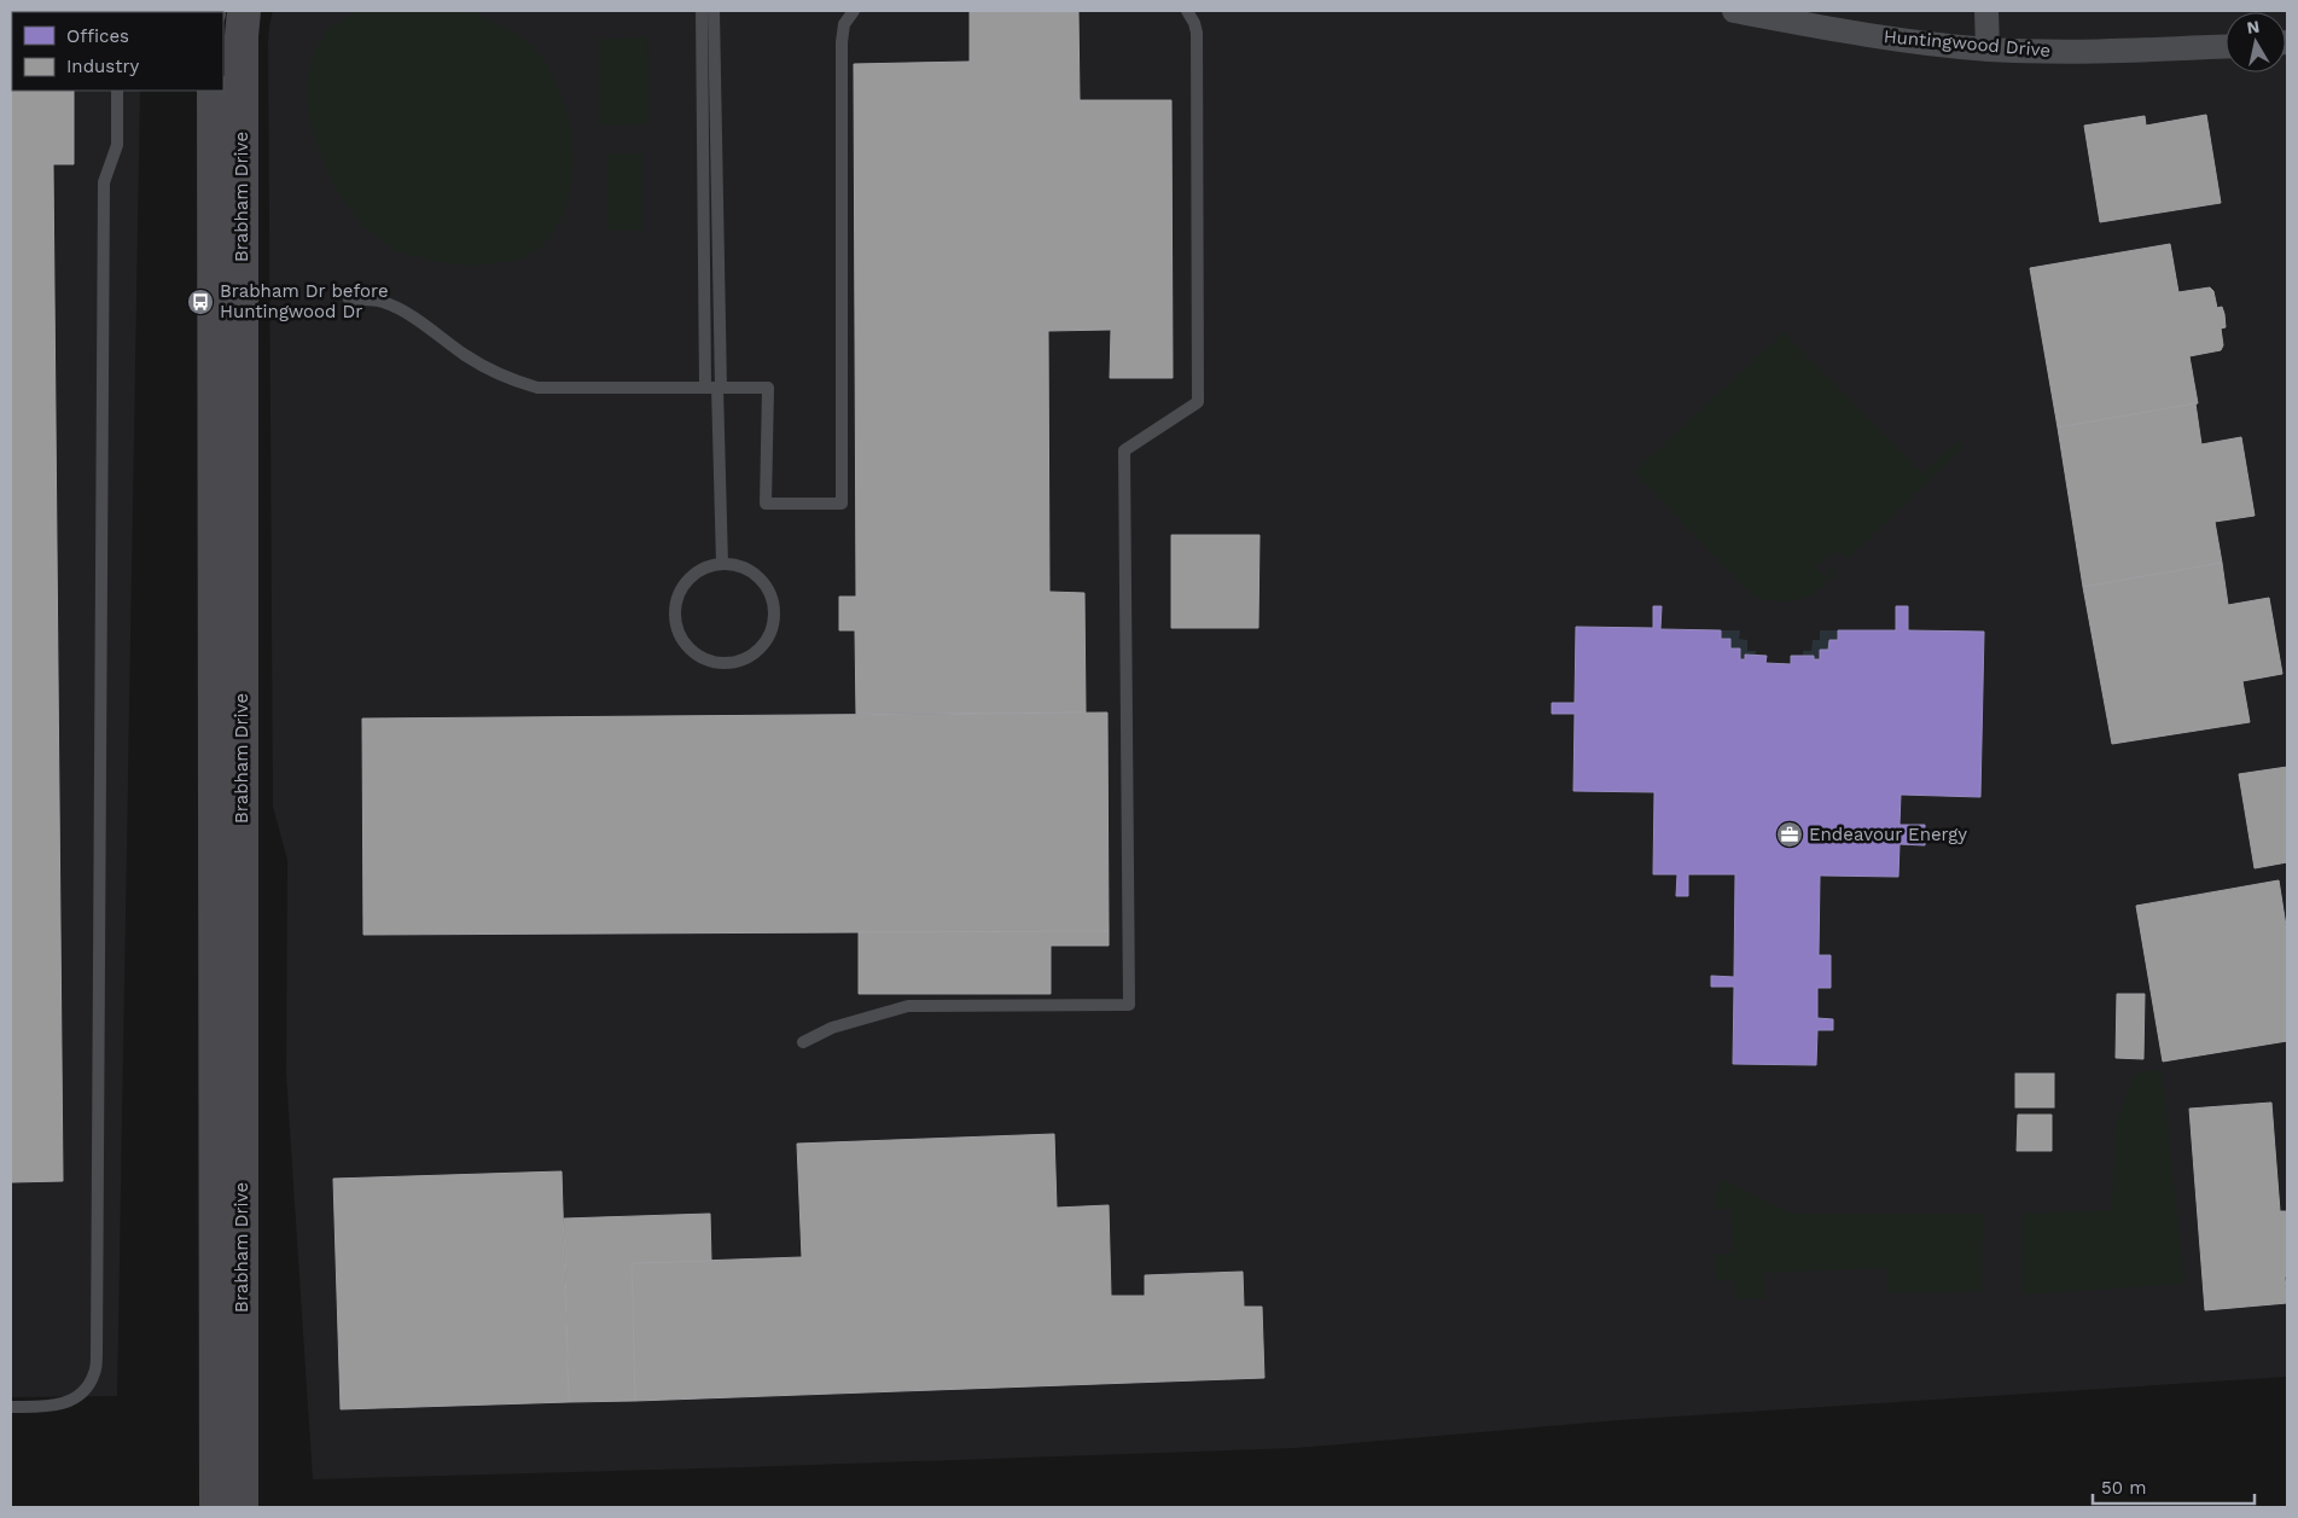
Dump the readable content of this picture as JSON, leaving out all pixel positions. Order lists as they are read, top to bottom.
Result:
{
  "streets": {
    "main road": ["Brabham Drive"],
    "street": ["Huntingwood Drive"]
  },
  "places": {
    "bus stop": ["Brabham Dr before Huntingwood Dr"],
    "office": ["Endeavour Energy"]
  },
  "legend": ["Offices", "Industry"],
  "scale_bar": "50 m",
  "north": "top"
}
